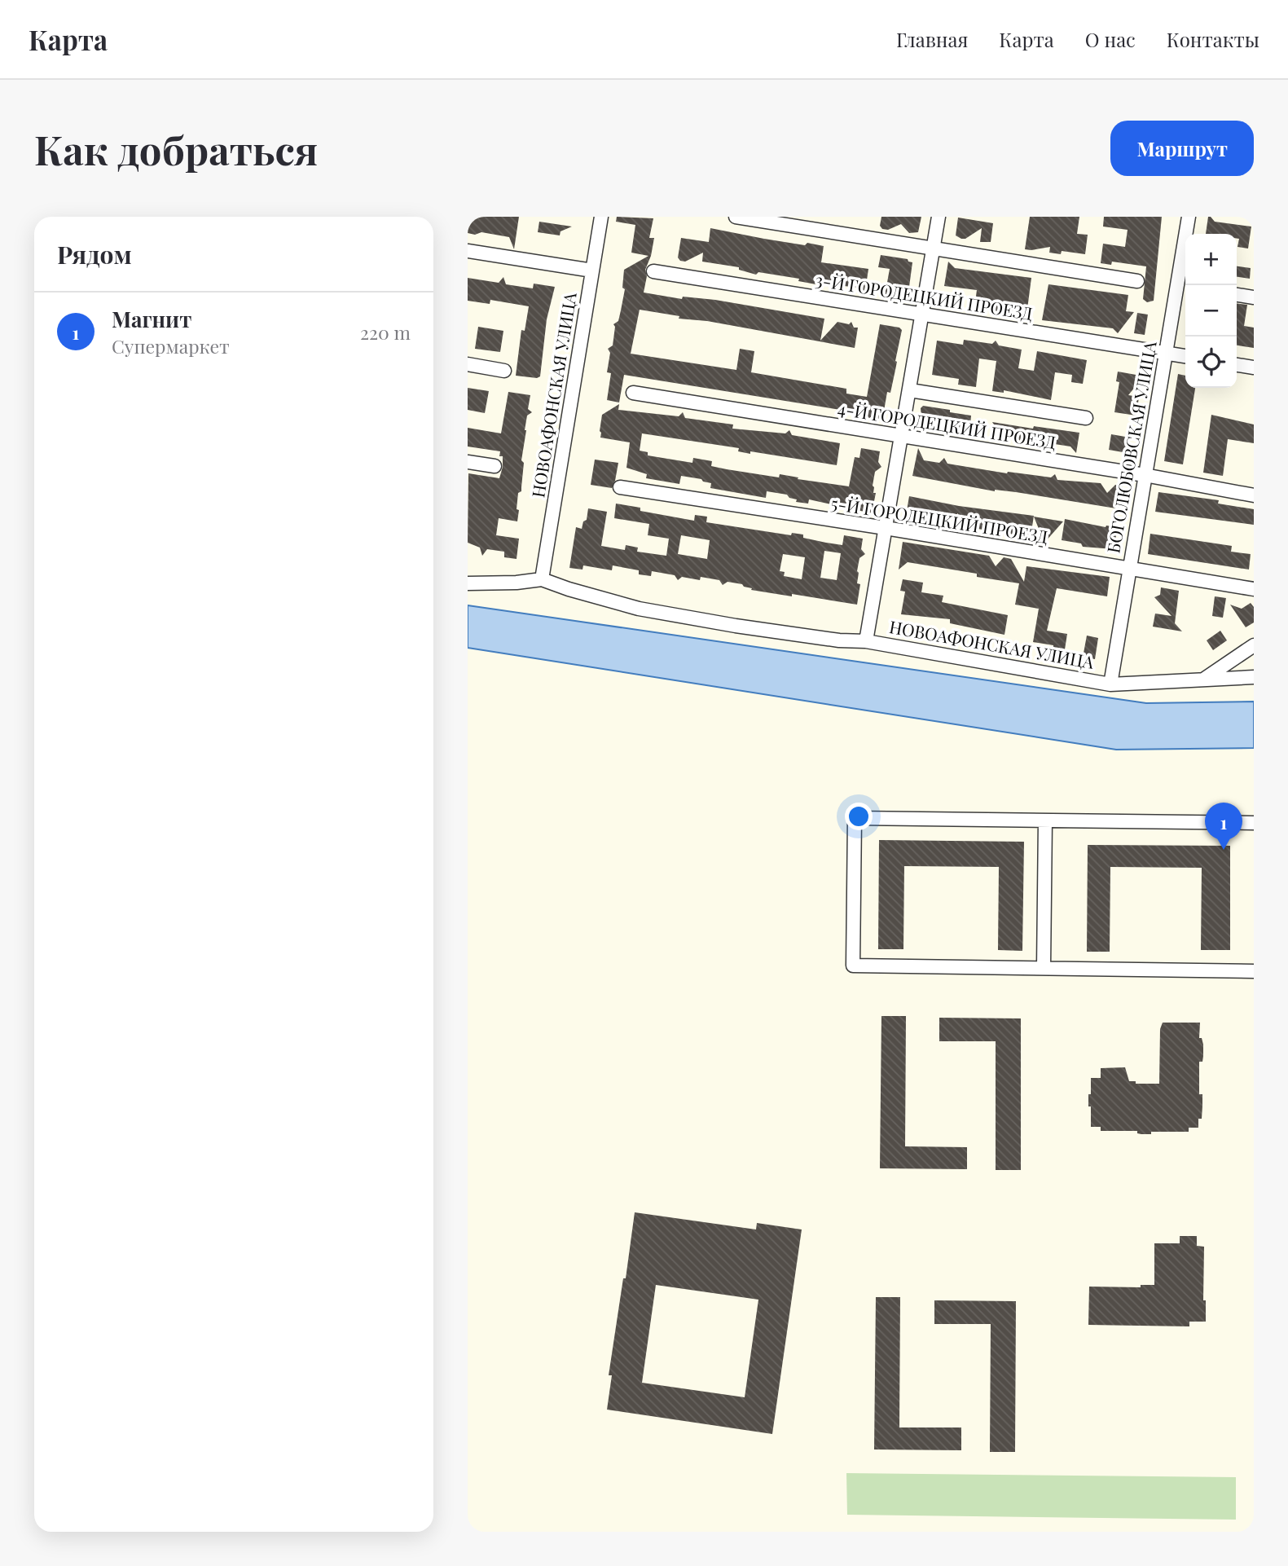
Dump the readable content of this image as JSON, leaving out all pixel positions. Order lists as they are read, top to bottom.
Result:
{
  "streets": {
    "street": [
      "3-Й ГОРОДЕЦКИЙ ПРОЕЗД",
      "НОВОАФОНСКАЯ УЛИЦА",
      "4-Й ГОРОДЕЦКИЙ ПРОЕЗД",
      "БОГОЛЮБОВСКАЯ УЛИЦА",
      "5-Й ГОРОДЕЦКИЙ ПРОЕЗД"
    ]
  },
  "crossings": [
    ["3-Й ГОРОДЕЦКИЙ ПРОЕЗД", "БОГОЛЮБОВСКАЯ УЛИЦА"],
    ["НОВОАФОНСКАЯ УЛИЦА", "БОГОЛЮБОВСКАЯ УЛИЦА"],
    ["4-Й ГОРОДЕЦКИЙ ПРОЕЗД", "БОГОЛЮБОВСКАЯ УЛИЦА"],
    ["БОГОЛЮБОВСКАЯ УЛИЦА", "5-Й ГОРОДЕЦКИЙ ПРОЕЗД"]
  ],
  "page": {
    "header": "Карта",
    "nav": [
      "Главная",
      "Карта",
      "О нас",
      "Контакты"
    ],
    "buttons": "Маршрут",
    "title": "Как добраться",
    "heading": "Рядом",
    "map_buttons": ["+", "−"],
    "list": [
      {
        "mark": "1",
        "name": "Магнит",
        "note": "Супермаркет",
        "value": "220 m"
      }
    ],
    "pins": "1"
  }
}
